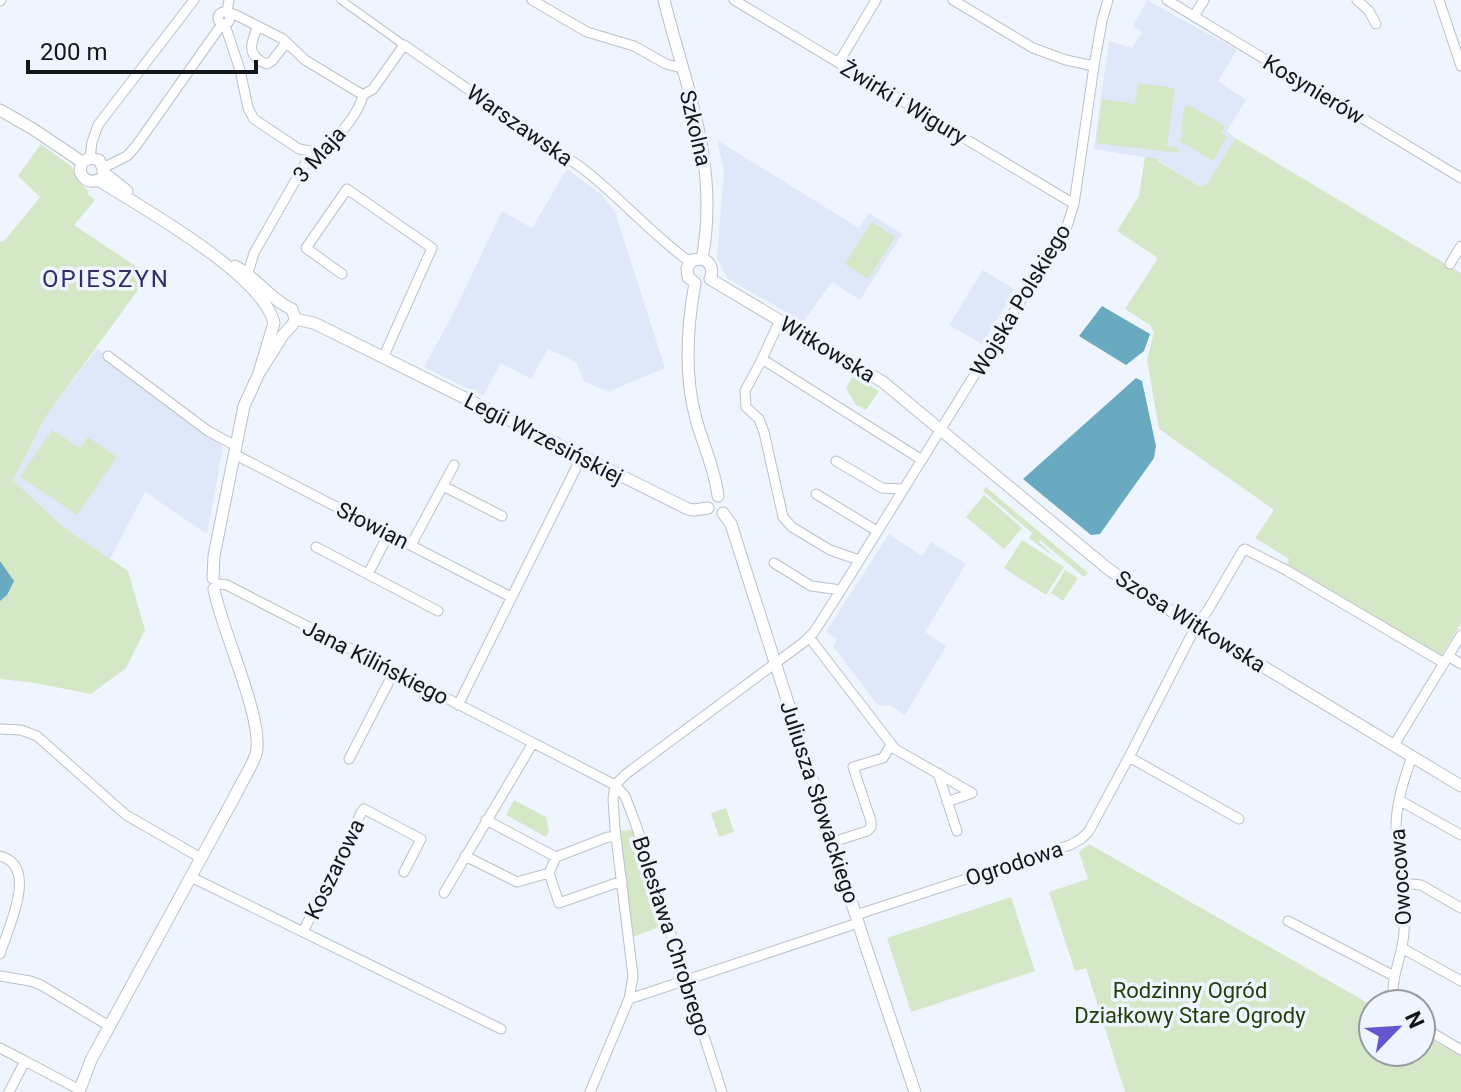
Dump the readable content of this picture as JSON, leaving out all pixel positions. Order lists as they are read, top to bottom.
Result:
{
  "streets": {
    "street": [
      "Kosynierów",
      "Żwirki i Wigury",
      "Warszawska",
      "Szkolna",
      "3 Maja",
      "Wojska Polskiego",
      "Witkowska",
      "Legii Wrzesińskiej",
      "Słowian",
      "Szosa Witkowska",
      "Jana Kilińskiego",
      "Juliusza Słowackiego",
      "Ogrodowa",
      "Koszarowa",
      "Owocowa",
      "Bolesława Chrobrego"
    ]
  },
  "crossings": [
    ["Żwirki i Wigury", "Wojska Polskiego"],
    ["Warszawska", "Szkolna"],
    ["Warszawska", "3 Maja"],
    ["Warszawska", "Witkowska"],
    ["Szkolna", "Witkowska"],
    ["Wojska Polskiego", "Witkowska"],
    ["Wojska Polskiego", "Szosa Witkowska"],
    ["Wojska Polskiego", "Jana Kilińskiego"],
    ["Wojska Polskiego", "Juliusza Słowackiego"],
    ["Wojska Polskiego", "Bolesława Chrobrego"],
    ["Witkowska", "Szosa Witkowska"],
    ["Legii Wrzesińskiej", "Juliusza Słowackiego"],
    ["Szosa Witkowska", "Ogrodowa"],
    ["Szosa Witkowska", "Owocowa"],
    ["Jana Kilińskiego", "Bolesława Chrobrego"],
    ["Juliusza Słowackiego", "Ogrodowa"],
    ["Ogrodowa", "Bolesława Chrobrego"]
  ],
  "districts": ["OPIESZYN"],
  "parks": ["Rodzinny Ogród Działkowy Stare Ogrody"],
  "scale_bar": "200 m",
  "north": "top right"
}
